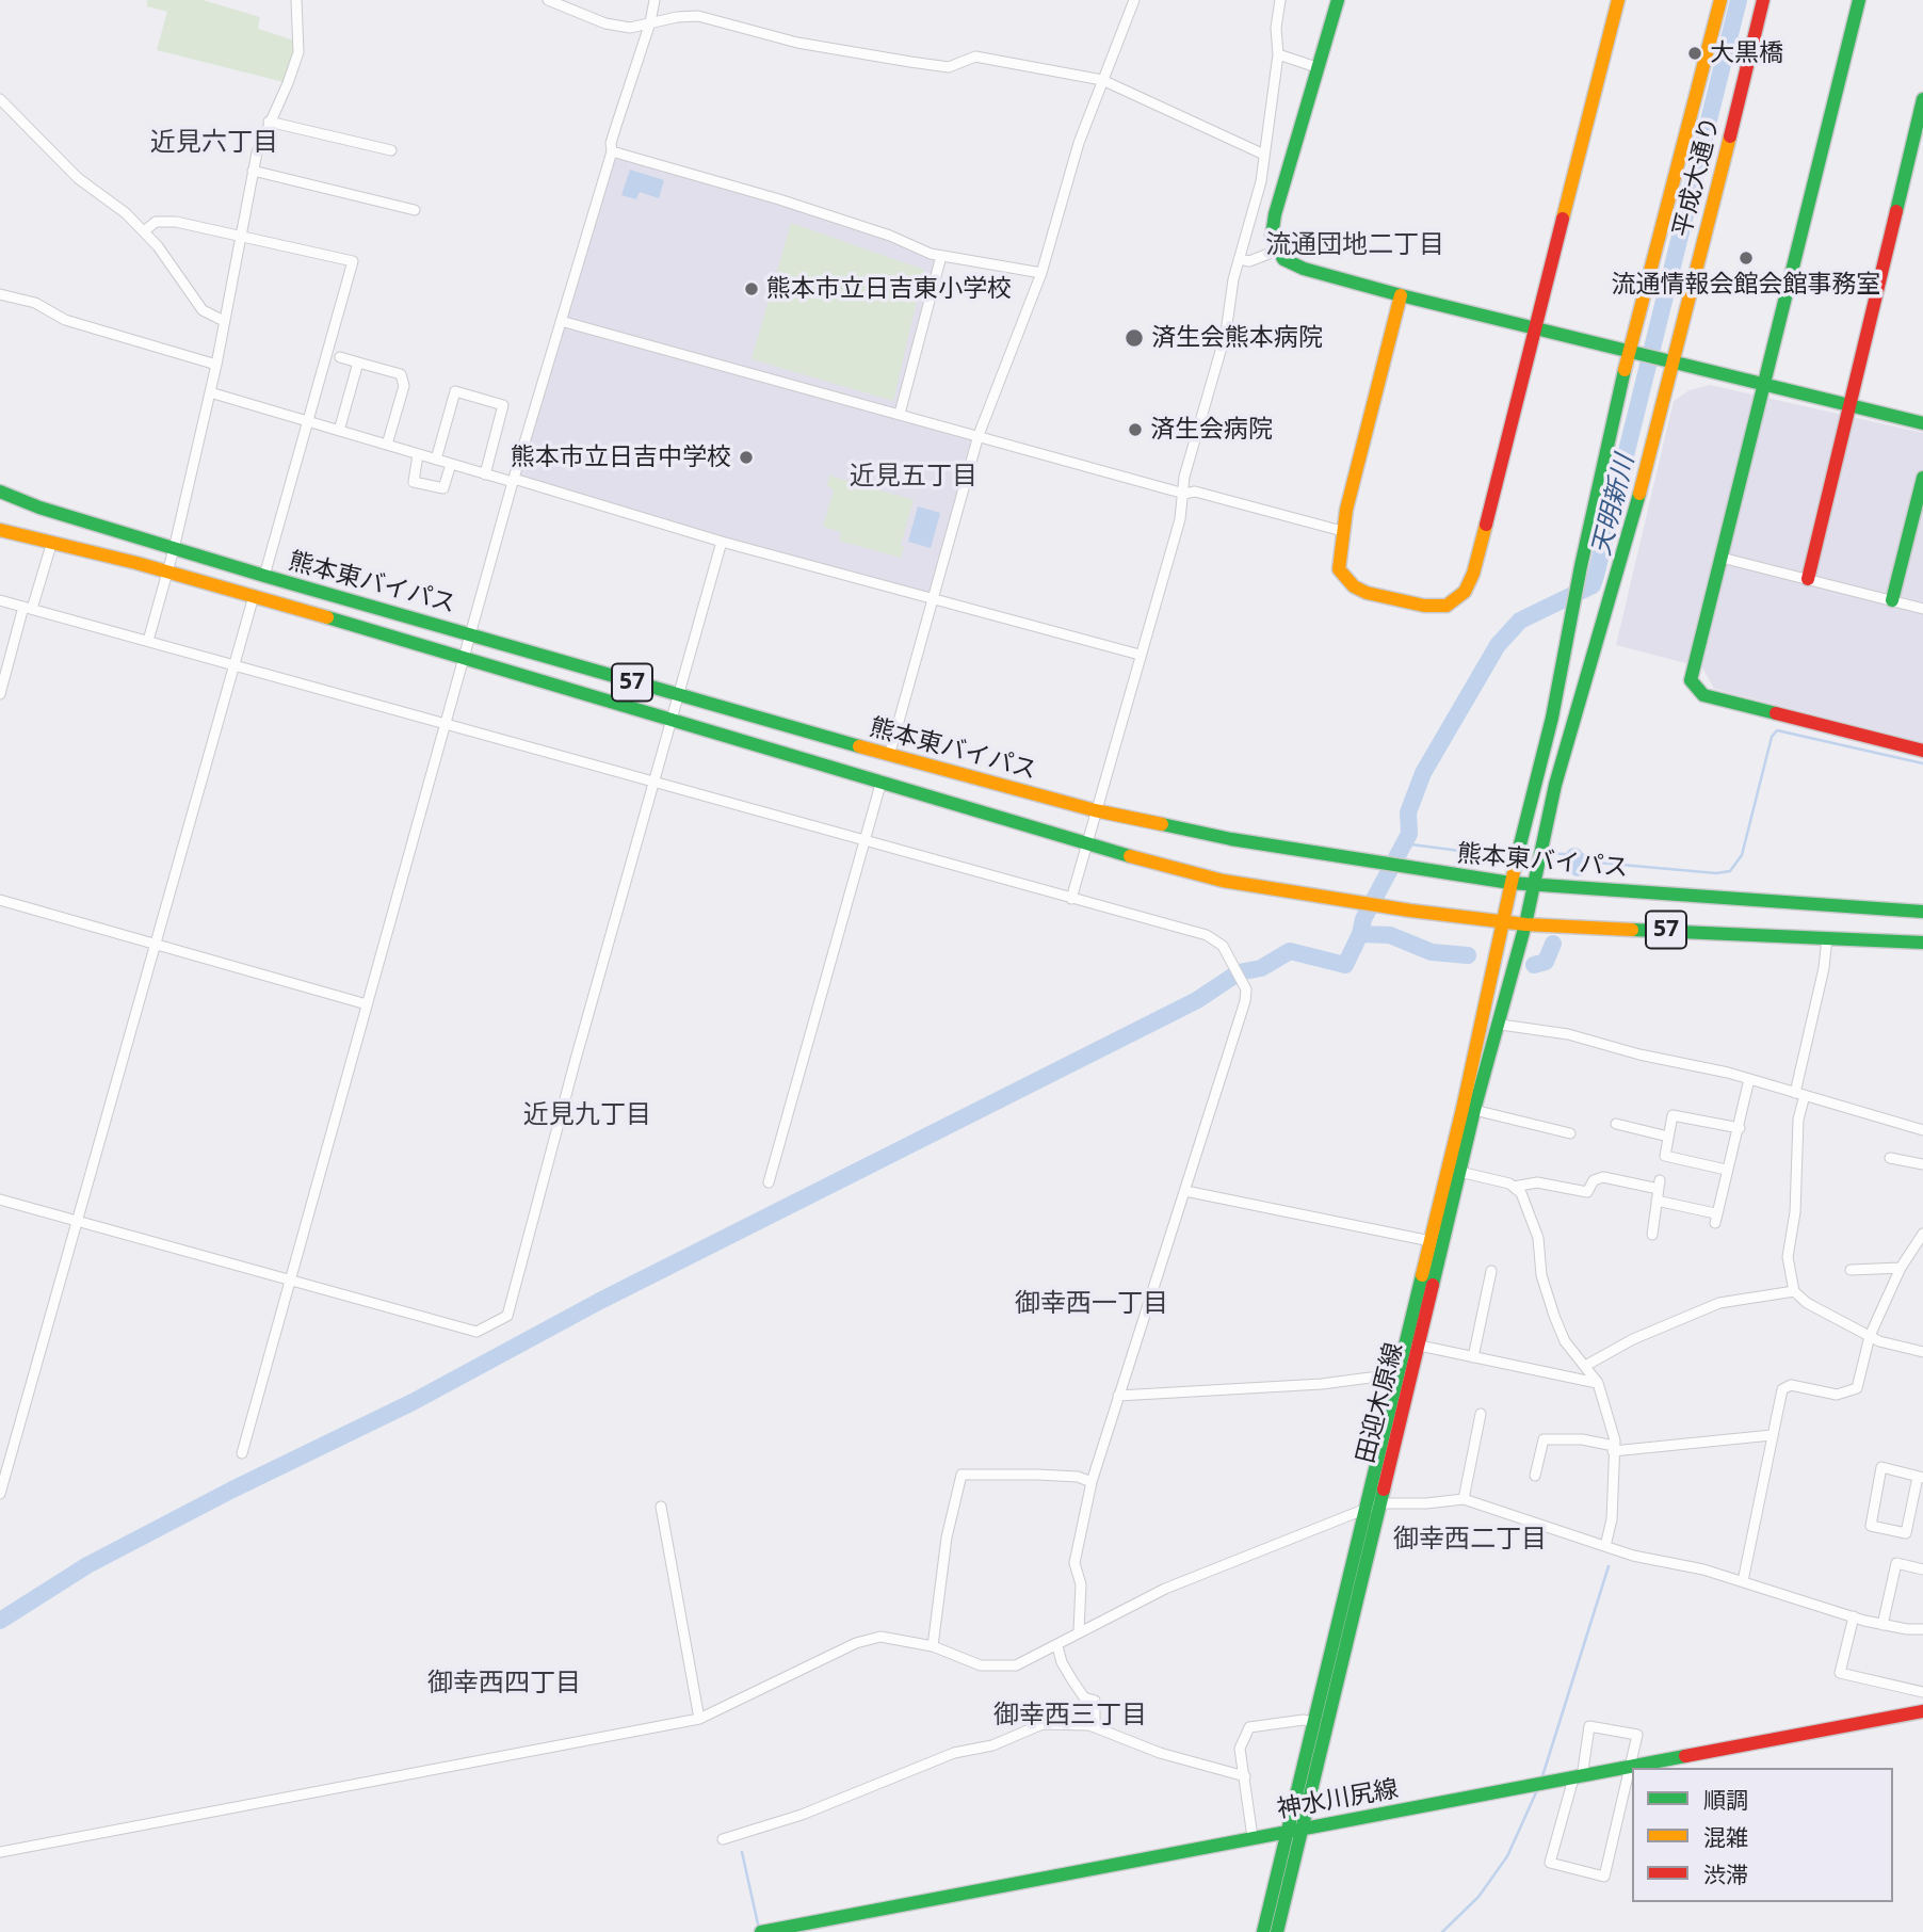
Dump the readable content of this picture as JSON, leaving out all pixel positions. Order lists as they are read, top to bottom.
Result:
{
  "streets": {
    "main road": [
      "平成大通り",
      "熊本東バイパス",
      "57",
      "田迎木原線",
      "神水川尻線"
    ]
  },
  "crossings": [
    ["平成大通り", "田迎木原線"],
    ["熊本東バイパス", "田迎木原線"],
    ["田迎木原線", "神水川尻線"]
  ],
  "districts": [
    "近見六丁目",
    "流通団地二丁目",
    "近見五丁目",
    "近見九丁目",
    "御幸西一丁目",
    "御幸西二丁目",
    "御幸西四丁目",
    "御幸西三丁目"
  ],
  "water": ["天明新川"],
  "places": [
    "大黒橋",
    "流通情報会館会館事務室",
    "熊本市立日吉東小学校",
    "済生会熊本病院",
    "済生会病院",
    "熊本市立日吉中学校"
  ],
  "legend": ["順調", "混雑", "渋滞"]
}
